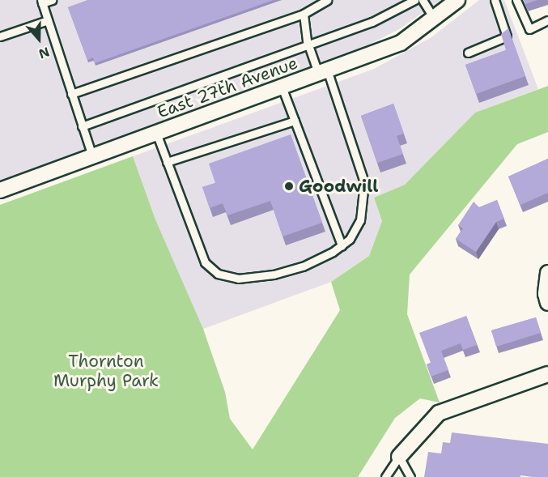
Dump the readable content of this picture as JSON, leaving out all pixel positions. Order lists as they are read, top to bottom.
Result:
{
  "streets": {
    "street": ["East 27th Avenue"]
  },
  "parks": ["Thornton Murphy Park"],
  "places": ["Goodwill"],
  "north": "bottom"
}
